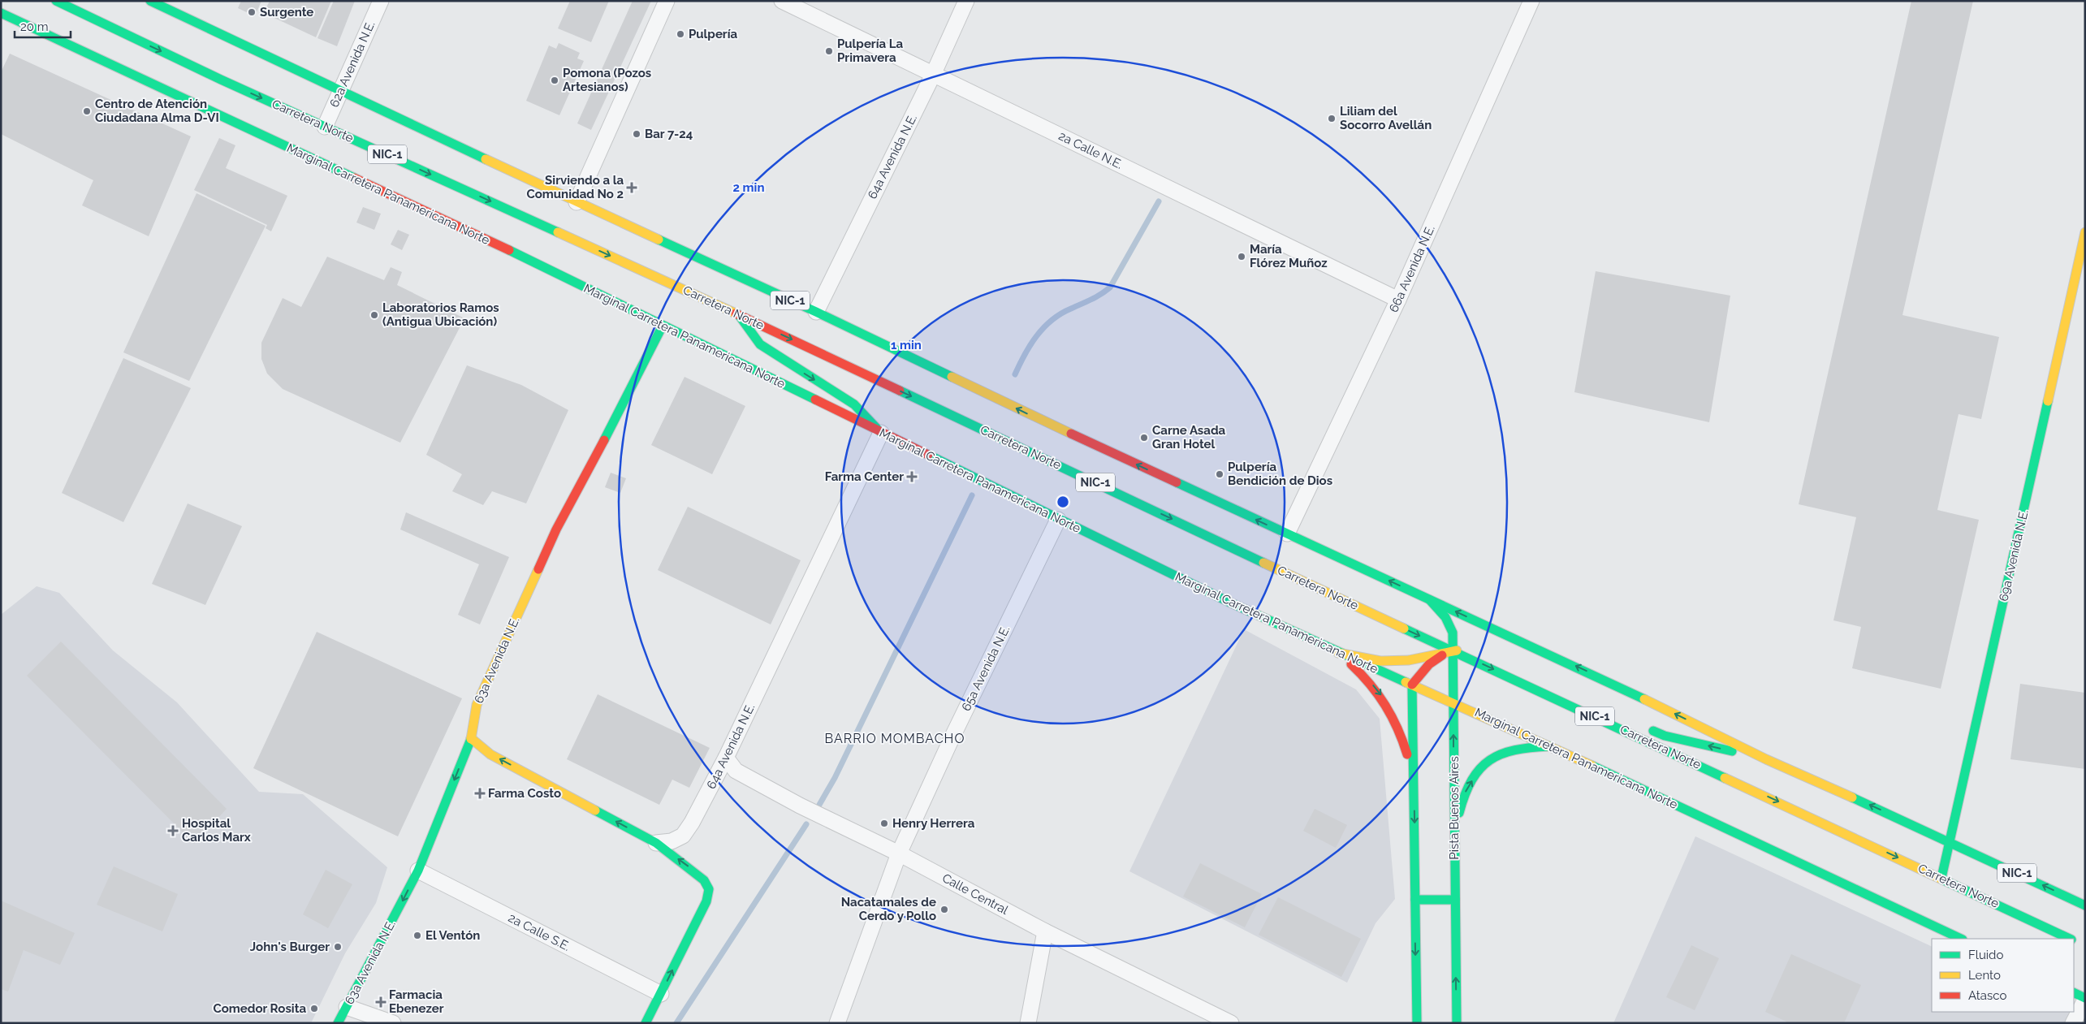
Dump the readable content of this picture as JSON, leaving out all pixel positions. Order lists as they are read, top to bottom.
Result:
{
  "streets": {
    "main road": [
      "Carretera Norte",
      "NIC-1",
      "Marginal Carretera Panamericana Norte",
      "69a Avenida N.E.",
      "63a Avenida N.E.",
      "Pista Buenos Aires"
    ],
    "street": [
      "62a Avenida N.E.",
      "2a Calle N.E.",
      "64a Avenida N.E.",
      "66a Avenida N.E.",
      "65a Avenida N.E.",
      "Calle Central",
      "2a Calle S.E."
    ]
  },
  "crossings": [
    ["62a Avenida N.E.", "Carretera Norte"],
    ["62a Avenida N.E.", "NIC-1"],
    ["Carretera Norte", "69a Avenida N.E."],
    ["Carretera Norte", "Pista Buenos Aires"],
    ["2a Calle N.E.", "64a Avenida N.E."],
    ["2a Calle N.E.", "66a Avenida N.E."],
    ["NIC-1", "64a Avenida N.E."],
    ["NIC-1", "66a Avenida N.E."],
    ["NIC-1", "69a Avenida N.E."],
    ["NIC-1", "Pista Buenos Aires"],
    ["64a Avenida N.E.", "Marginal Carretera Panamericana Norte"],
    ["64a Avenida N.E.", "Calle Central"],
    ["Marginal Carretera Panamericana Norte", "63a Avenida N.E."],
    ["Marginal Carretera Panamericana Norte", "65a Avenida N.E."],
    ["Marginal Carretera Panamericana Norte", "Pista Buenos Aires"],
    ["63a Avenida N.E.", "2a Calle S.E."],
    ["65a Avenida N.E.", "Calle Central"]
  ],
  "one_way": ["63a Avenida N.E."],
  "districts": ["BARRIO MOMBACHO"],
  "places": {
    "other": [
      "Surgente",
      "Pulpería",
      "Pulpería La Primavera",
      "Pomona (Pozos Artesianos)",
      "Centro de Atención Ciudadana Alma D-VI",
      "Liliam del Socorro Avellán",
      "Bar 7-24",
      "María Flórez Muñoz",
      "Laboratorios Ramos (Antigua Ubicación)",
      "Carne Asada Gran Hotel",
      "Pulpería Bendición de Dios",
      "Henry Herrera",
      "Nacatamales de Cerdo y Pollo",
      "El Ventón",
      "John's Burger",
      "Comedor Rosita"
    ],
    "health": [
      "Sirviendo a la Comunidad No 2",
      "Farma Center",
      "Farma Costo",
      "Hospital Carlos Marx",
      "Farmacia Ebenezer"
    ]
  },
  "legend": ["Fluido", "Lento", "Atasco"],
  "scale_bar": "20 m",
  "rings": ["2 min", "1 min"]
}
